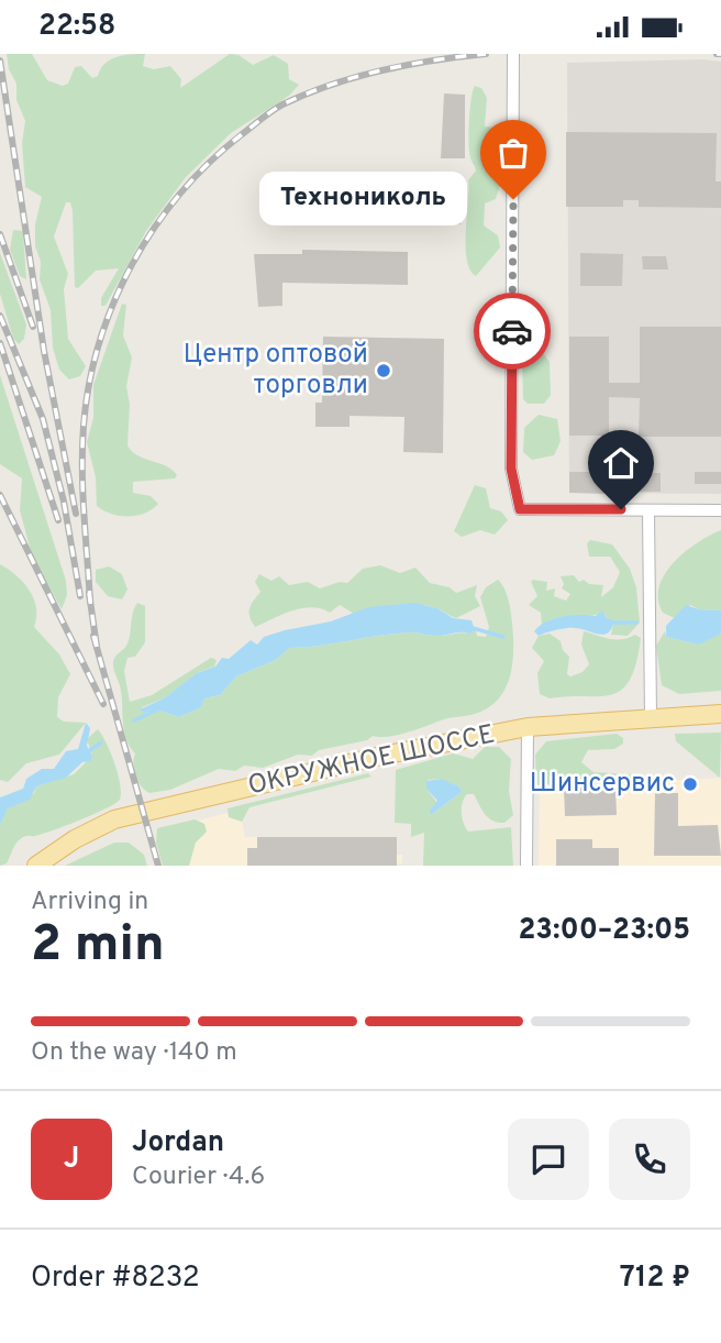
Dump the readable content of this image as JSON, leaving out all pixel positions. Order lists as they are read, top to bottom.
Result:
{
  "streets": {
    "main road": ["ОКРУЖНОЕ ШОССЕ"]
  },
  "places": ["Технониколь", "Центр оптовой торговли", "Шинсервис"],
  "page": {
    "status": "22:58",
    "bubble": "Технониколь",
    "heading": ["2 min", "Arriving in", "23:00–23:05"],
    "panel": [
      "Jordan",
      "Courier · 4.6",
      "Order #8232",
      "712 ₽"
    ],
    "bar": "On the way · 140 m",
    "round": "J"
  }
}
